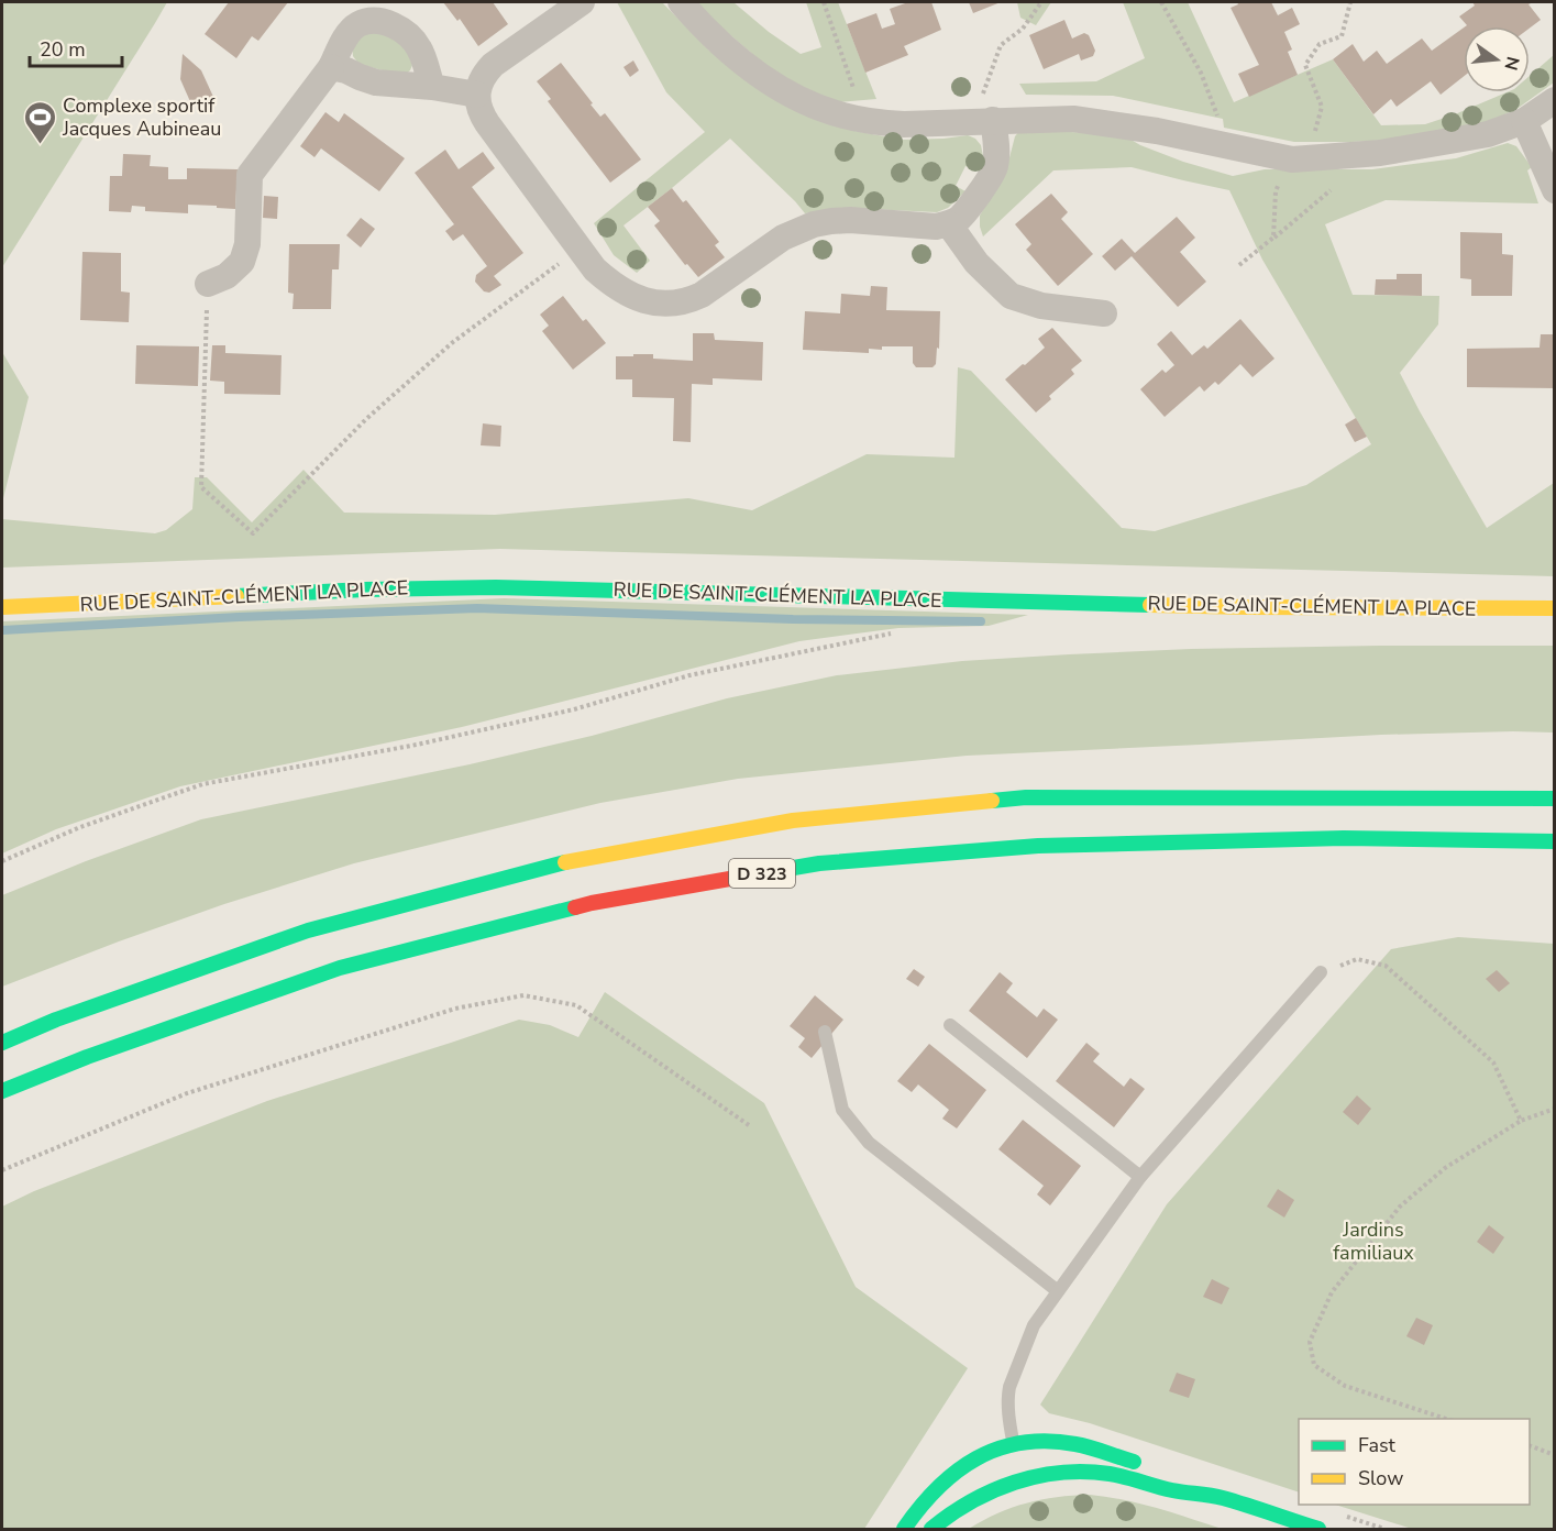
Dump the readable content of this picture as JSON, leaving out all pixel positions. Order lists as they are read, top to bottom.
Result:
{
  "streets": {
    "main road": ["RUE DE SAINT-CLÉMENT LA PLACE", "D 323"]
  },
  "parks": ["Jardins familiaux"],
  "places": {
    "sports": ["Complexe sportif Jacques Aubineau"]
  },
  "legend": ["Fast", "Slow"],
  "scale_bar": "20 m",
  "north": "right"
}
